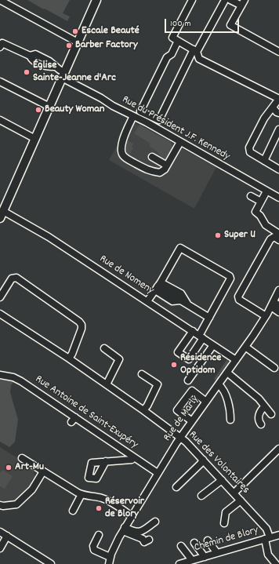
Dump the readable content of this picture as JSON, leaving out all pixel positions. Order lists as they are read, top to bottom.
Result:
{
  "streets": {
    "street": [
      "Rue du Président J.F. Kennedy",
      "Rue de Nomeny",
      "Rue Antoine de Saint-Exupéry",
      "Rue de Marly",
      "Rue des Volontaires",
      "Chemin de Blory"
    ]
  },
  "crossings": [
    ["Rue de Nomeny", "Rue de Marly"],
    ["Rue Antoine de Saint-Exupéry", "Rue de Marly"],
    ["Rue de Marly", "Rue des Volontaires"],
    ["Rue des Volontaires", "Chemin de Blory"]
  ],
  "places": [
    "Escale Beauté",
    "Barber Factory",
    "Église Sainte-Jeanne d'Arc",
    "Beauty Woman",
    "Super U",
    "Résidence Optidom",
    "Art-Mu",
    "Réservoir de Blory"
  ],
  "scale_bar": "100 m"
}
